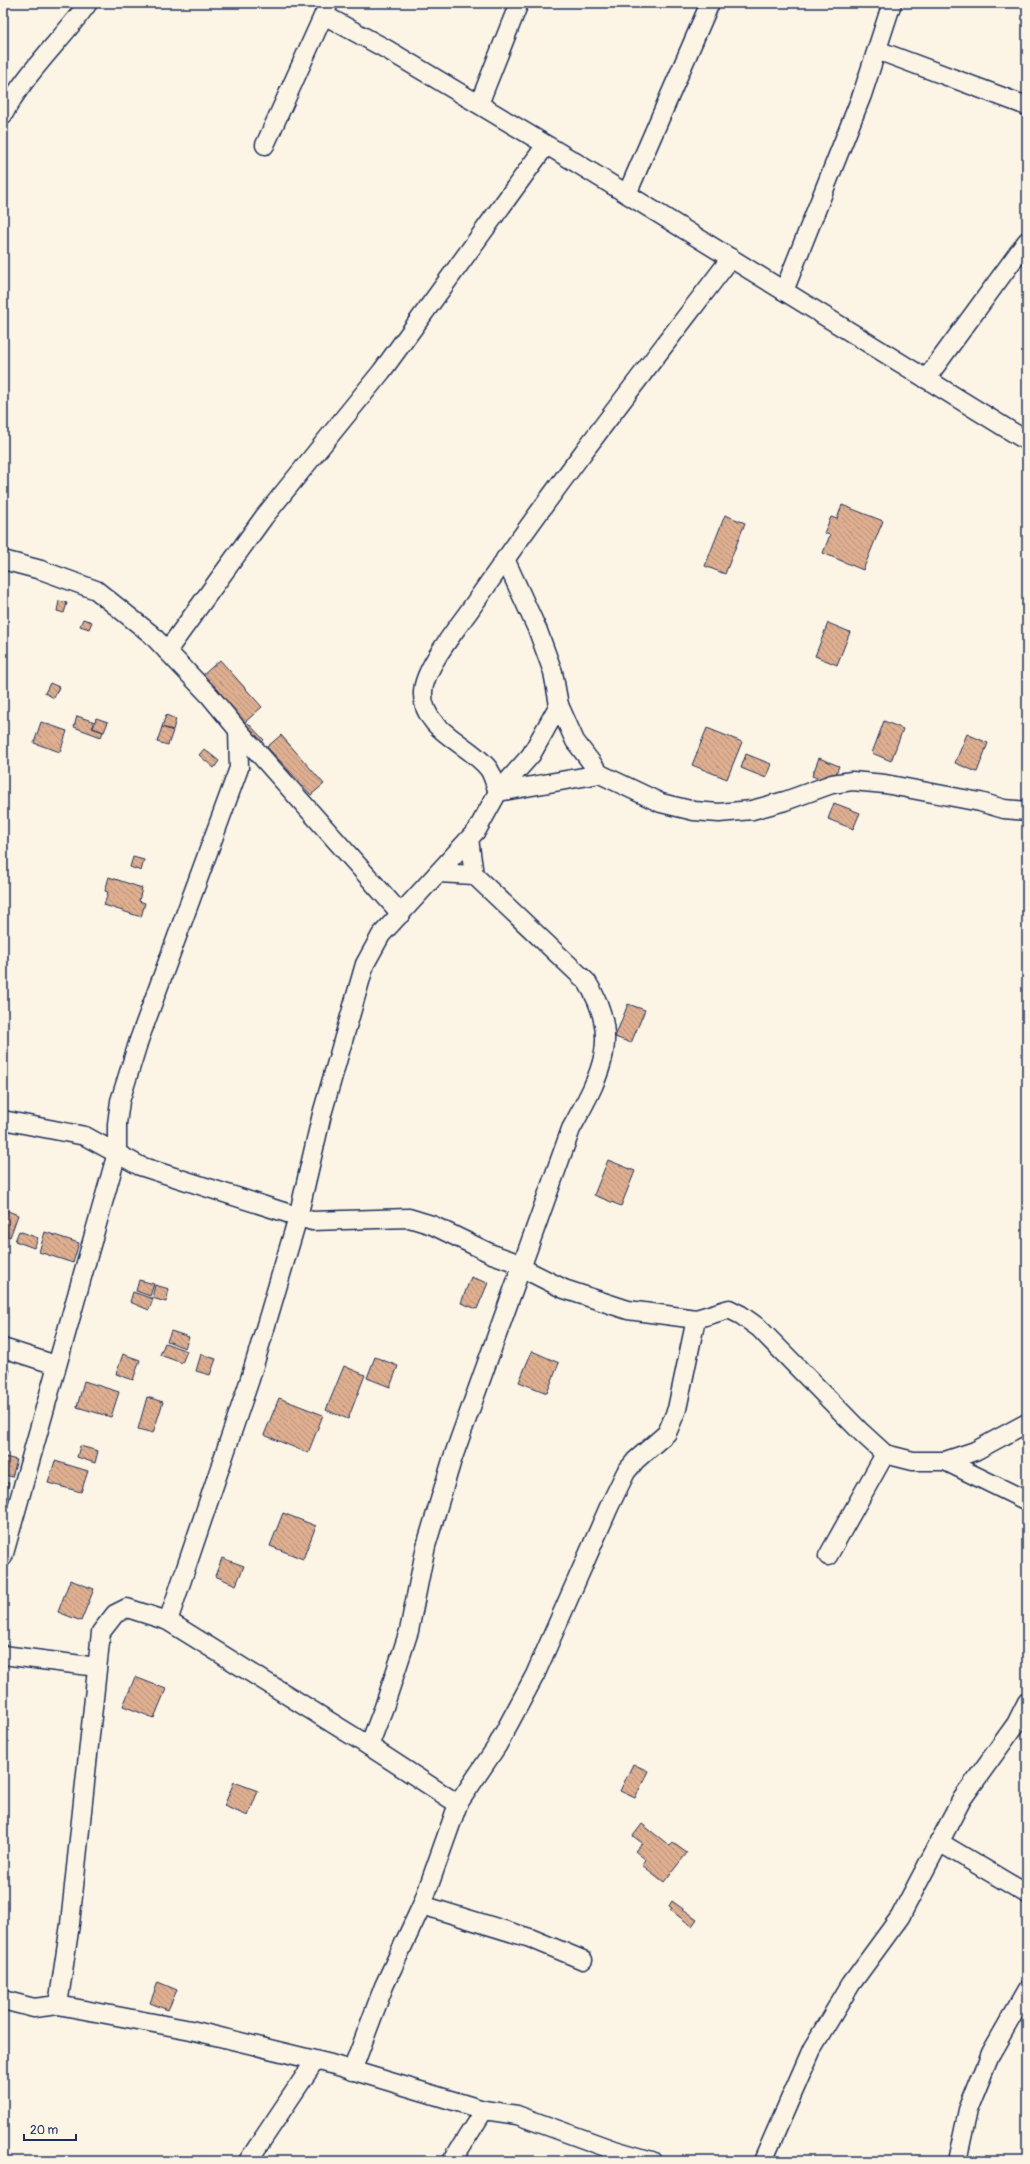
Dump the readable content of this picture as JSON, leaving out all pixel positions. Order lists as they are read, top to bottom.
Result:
{
  "scale_bar": "20 m"
}
